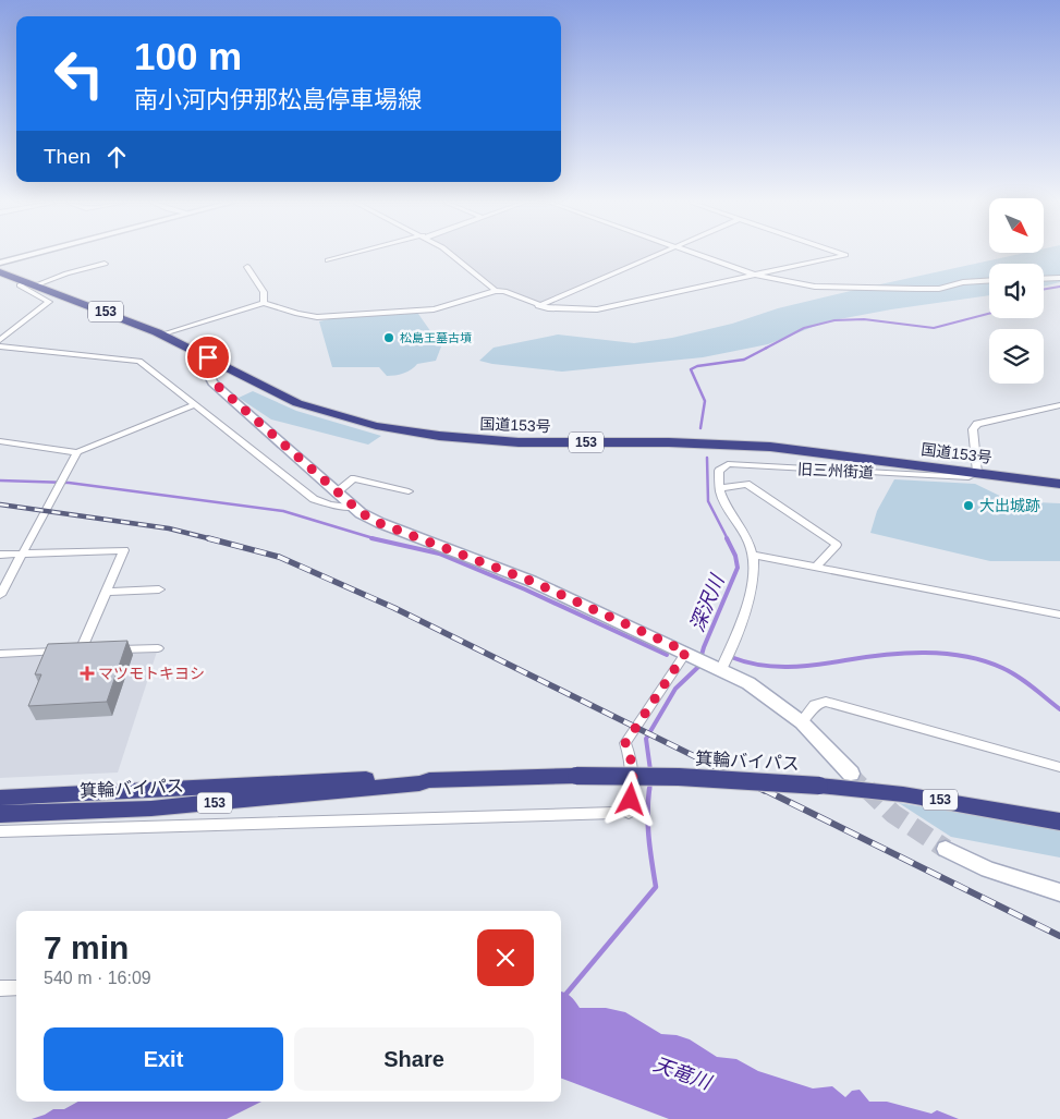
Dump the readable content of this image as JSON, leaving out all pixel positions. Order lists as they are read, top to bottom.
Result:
{
  "streets": {
    "highway": ["153", "国道153号", "箕輪バイパス"],
    "street": ["旧三州街道"]
  },
  "crossings": [
    ["国道153号", "旧三州街道"]
  ],
  "water": ["深沢川", "天竜川"],
  "places": {
    "other": ["松島王墓古墳", "大出城跡"],
    "health": ["マツモトキヨシ"]
  },
  "north": "bottom right",
  "page": {
    "turn": ["100 m", "南小河内伊那松島停車場線"],
    "then": "Then",
    "heading": ["7 min", "540 m · 16:09"],
    "buttons": ["Exit", "Share"]
  }
}
